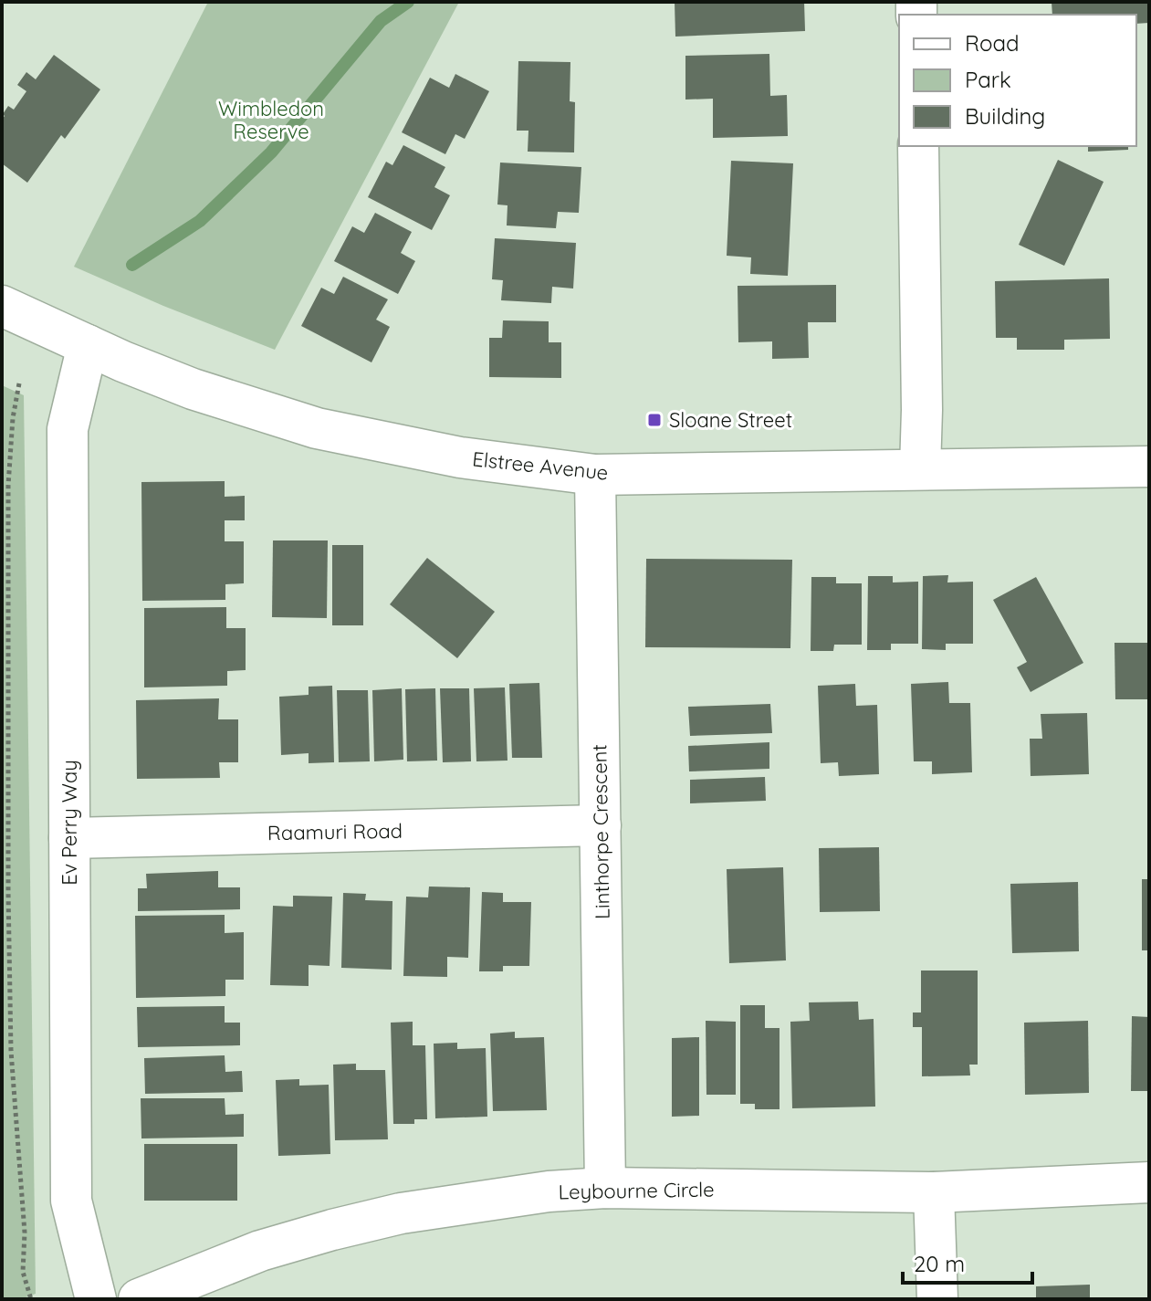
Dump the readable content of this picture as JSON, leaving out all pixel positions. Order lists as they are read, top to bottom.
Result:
{
  "streets": {
    "street": [
      "Elstree Avenue",
      "Ev Perry Way",
      "Raamuri Road",
      "Linthorpe Crescent",
      "Leybourne Circle"
    ]
  },
  "crossings": [
    ["Elstree Avenue", "Ev Perry Way"],
    ["Elstree Avenue", "Linthorpe Crescent"],
    ["Ev Perry Way", "Raamuri Road"],
    ["Raamuri Road", "Linthorpe Crescent"],
    ["Linthorpe Crescent", "Leybourne Circle"]
  ],
  "parks": ["Wimbledon Reserve"],
  "places": {
    "transit": ["Sloane Street"]
  },
  "legend": ["Road", "Park", "Building"],
  "scale_bar": "20 m"
}
